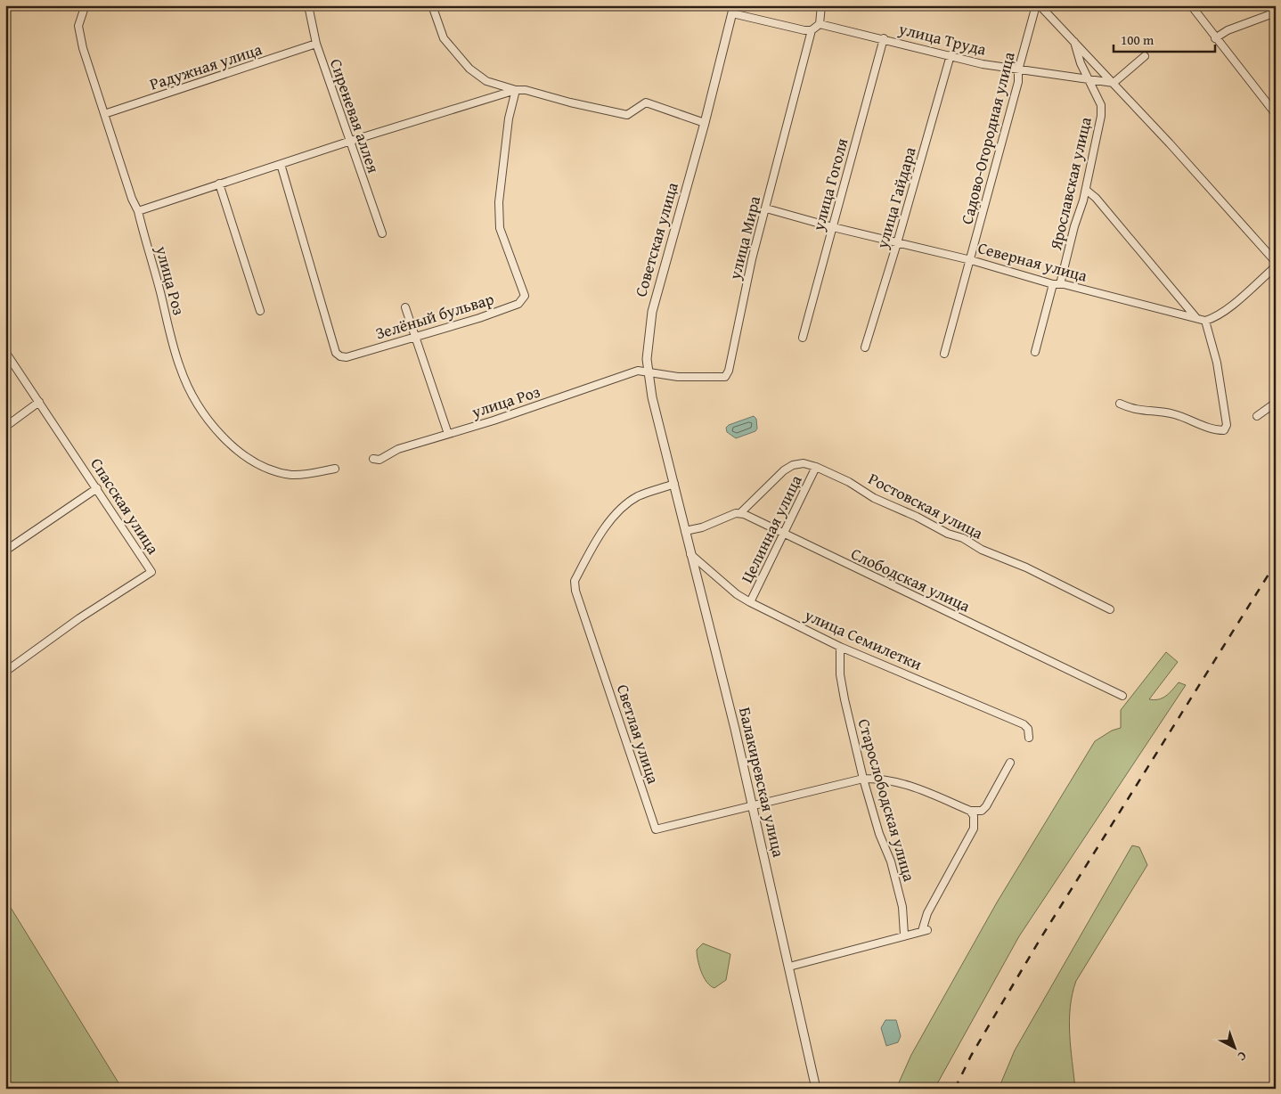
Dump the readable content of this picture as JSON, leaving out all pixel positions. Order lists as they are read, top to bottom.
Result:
{
  "streets": {
    "street": [
      "улица Труда",
      "Радужная улица",
      "Сиреневая аллея",
      "Садово-Огородная улица",
      "Ярославская улица",
      "улица Гоголя",
      "улица Гайдара",
      "улица Мира",
      "Советская улица",
      "Северная улица",
      "улица Роз",
      "Зелёный бульвар",
      "Спасская улица",
      "Ростовская улица",
      "Целинная улица",
      "Слободская улица",
      "улица Семилетки",
      "Светлая улица",
      "Балакиревская улица",
      "Старослободская улица"
    ]
  },
  "crossings": [
    ["улица Труда", "Садово-Огородная улица"],
    ["улица Труда", "Ярославская улица"],
    ["улица Труда", "улица Гоголя"],
    ["улица Труда", "улица Гайдара"],
    ["Радужная улица", "Сиреневая аллея"],
    ["Радужная улица", "улица Роз"],
    ["Садово-Огородная улица", "Северная улица"],
    ["Ярославская улица", "Северная улица"],
    ["улица Гоголя", "Северная улица"],
    ["улица Гайдара", "Северная улица"],
    ["улица Мира", "Советская улица"],
    ["улица Мира", "Северная улица"],
    ["улица Мира", "улица Роз"],
    ["Советская улица", "улица Роз"],
    ["Советская улица", "Светлая улица"],
    ["Советская улица", "Балакиревская улица"],
    ["Ростовская улица", "Целинная улица"],
    ["Ростовская улица", "Слободская улица"],
    ["Целинная улица", "Слободская улица"],
    ["Целинная улица", "улица Семилетки"],
    ["улица Семилетки", "Балакиревская улица"],
    ["улица Семилетки", "Старослободская улица"],
    ["Светлая улица", "Балакиревская улица"],
    ["Светлая улица", "Старослободская улица"]
  ],
  "scale_bar": "100 m",
  "north": "bottom right"
}
